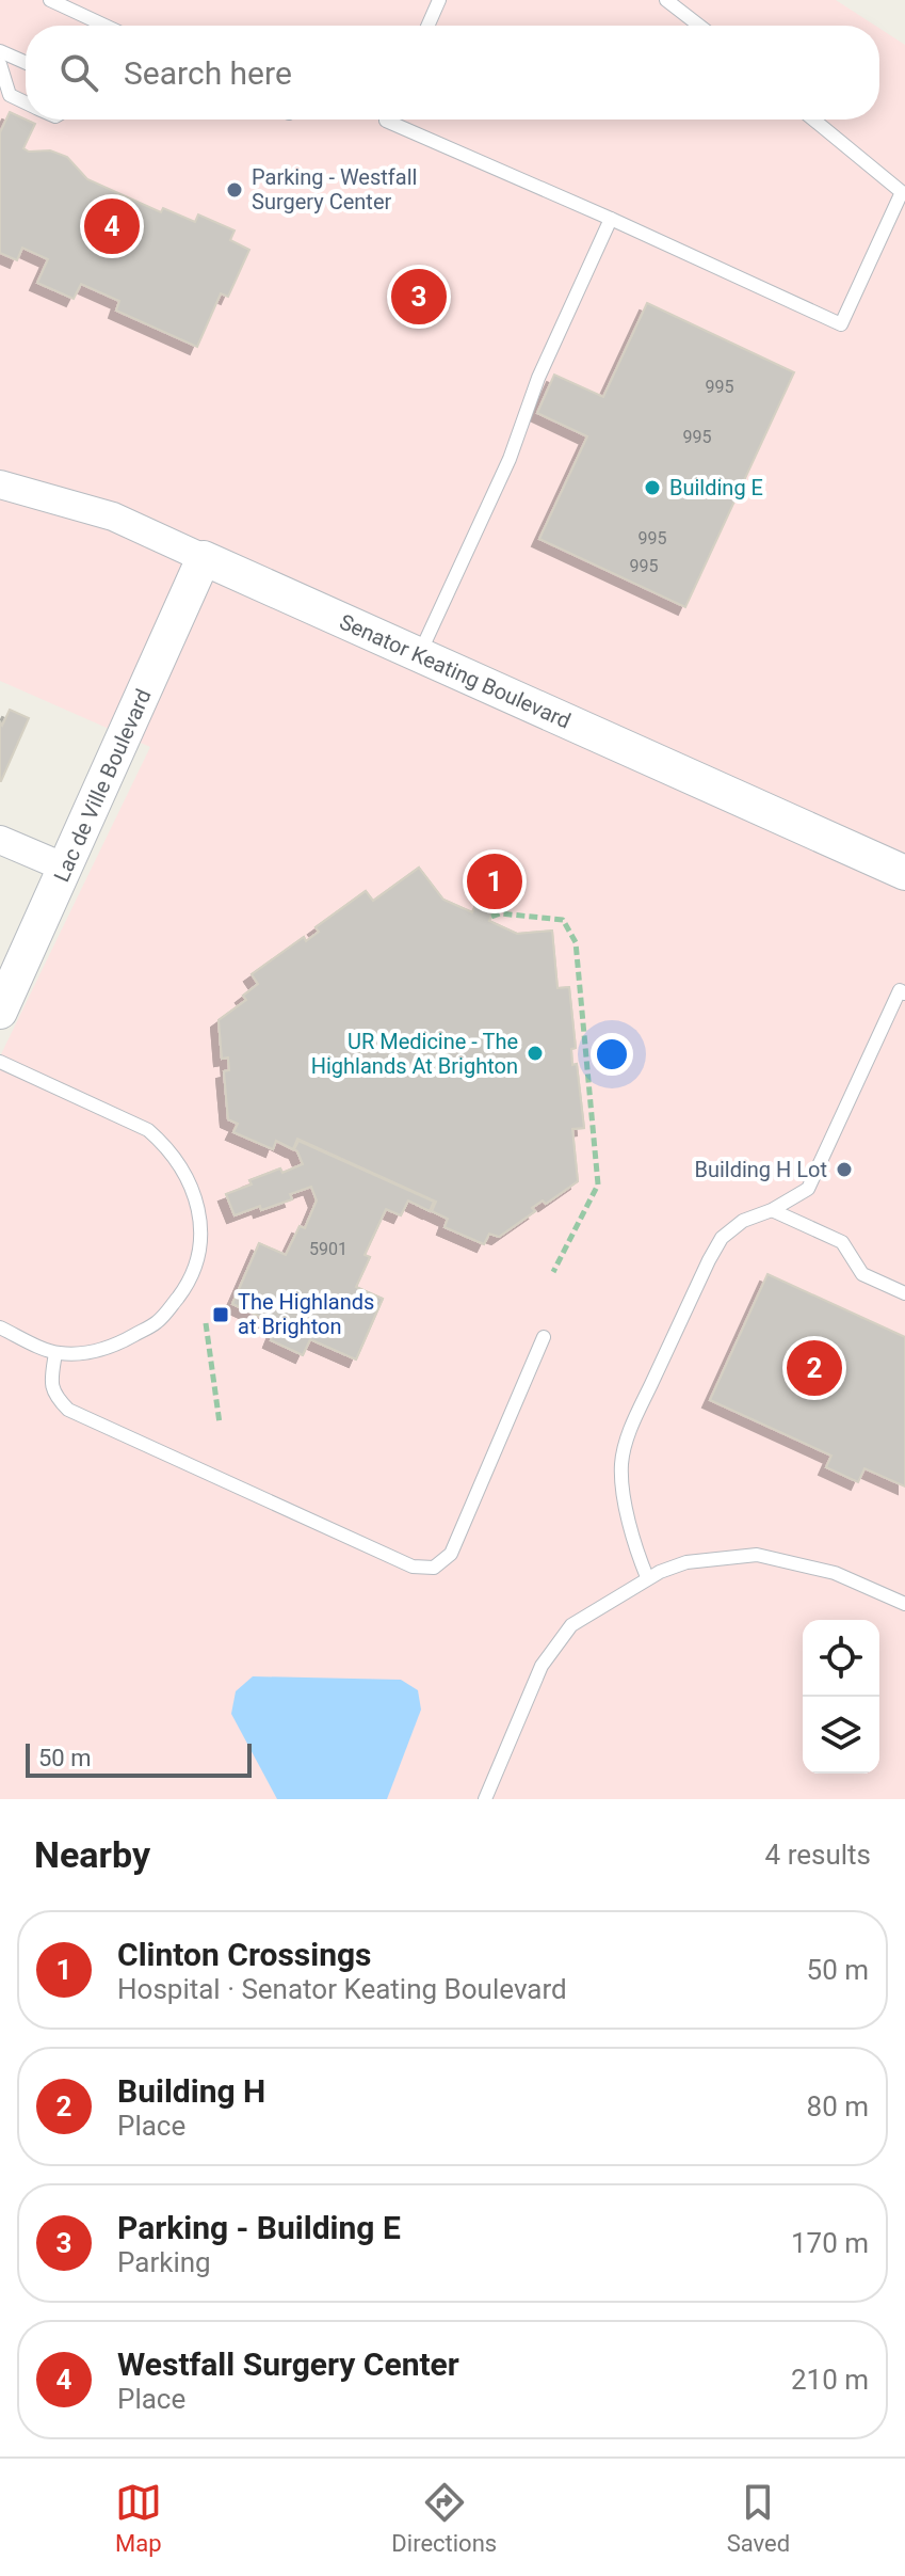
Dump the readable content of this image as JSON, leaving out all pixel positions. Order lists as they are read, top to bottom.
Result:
{
  "streets": {
    "street": ["Senator Keating Boulevard", "Lac de Ville Boulevard"]
  },
  "crossings": [
    ["Senator Keating Boulevard", "Lac de Ville Boulevard"]
  ],
  "places": {
    "other": [
      "Parking - Westfall Surgery Center",
      "Building E",
      "UR Medicine - The Highlands At Brighton",
      "Building H Lot"
    ],
    "transit": ["The Highlands at Brighton"]
  },
  "house_numbers": [
    "995",
    "995",
    "995",
    "995",
    "5901"
  ],
  "scale_bar": "50 m",
  "page": {
    "search": "Search here",
    "pins": [
      "4",
      "3",
      "1",
      "2"
    ],
    "scale": "50 m",
    "heading": ["Nearby", "4 results"],
    "list": [
      {
        "mark": "1",
        "name": "Clinton Crossings",
        "note": "Hospital · Senator Keating Boulevard",
        "value": "50 m"
      },
      {
        "mark": "2",
        "name": "Building H",
        "note": "Place",
        "value": "80 m"
      },
      {
        "mark": "3",
        "name": "Parking - Building E",
        "note": "Parking",
        "value": "170 m"
      },
      {
        "mark": "4",
        "name": "Westfall Surgery Center",
        "note": "Place",
        "value": "210 m"
      }
    ],
    "nav": ["Map", "Directions", "Saved"]
  }
}
